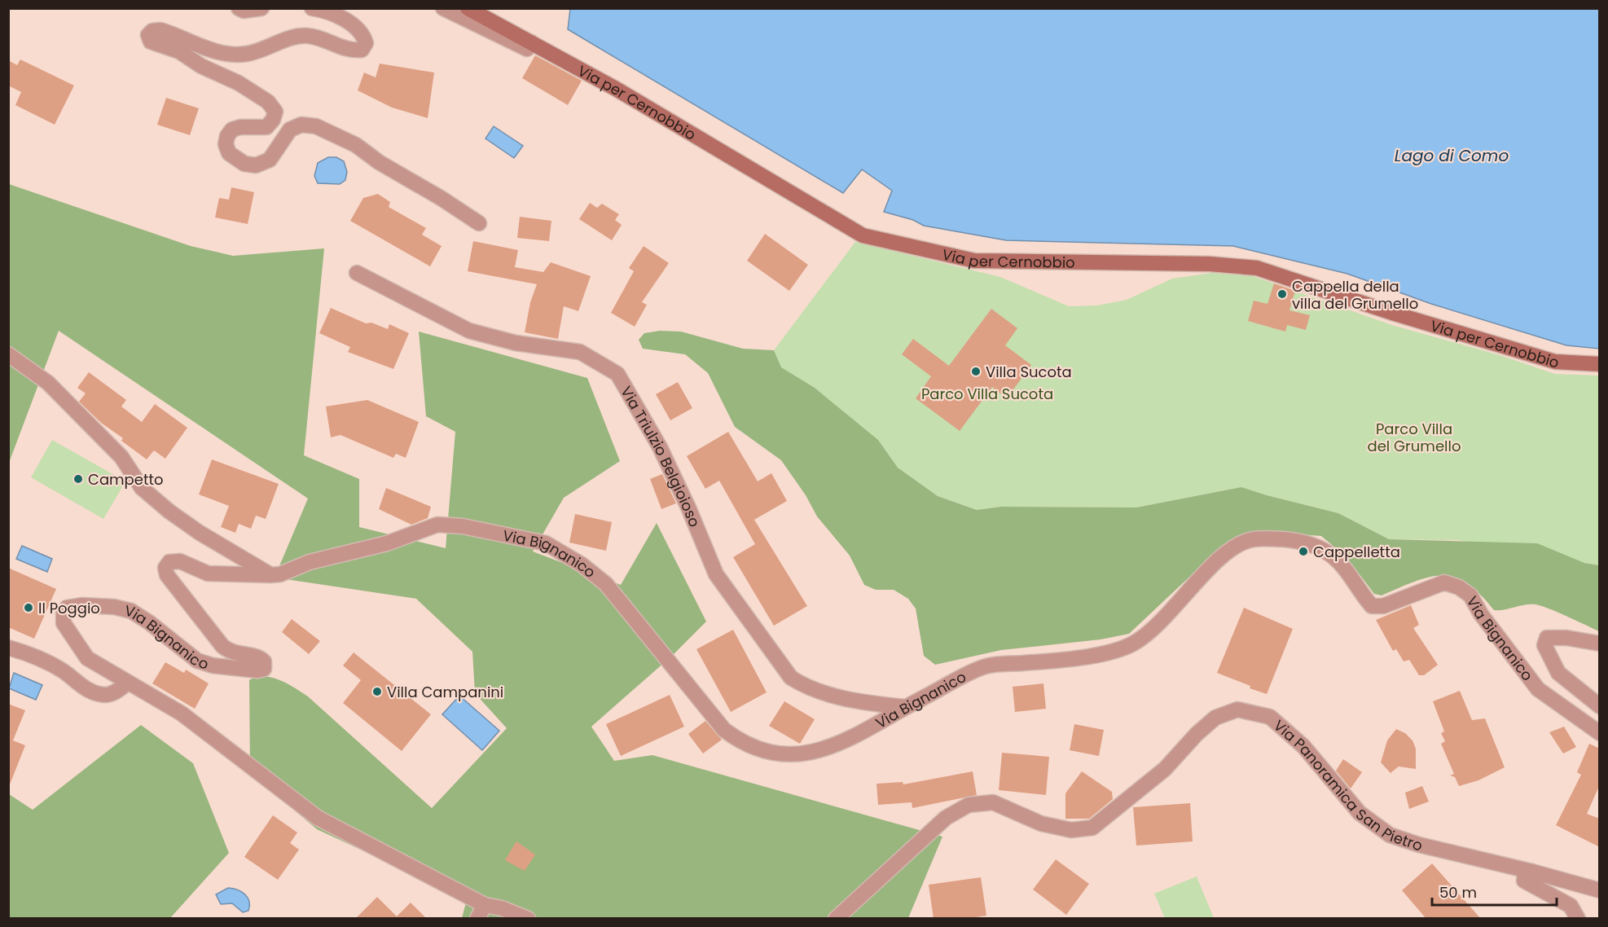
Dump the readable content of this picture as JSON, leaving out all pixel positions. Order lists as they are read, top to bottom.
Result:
{
  "streets": {
    "main road": ["Via per Cernobbio"],
    "street": ["Via Triulzio Belgioioso", "Via Bignanico", "Via Panoramica San Pietro"]
  },
  "crossings": [
    ["Via Triulzio Belgioioso", "Via Bignanico"]
  ],
  "water": ["Lago di Como"],
  "parks": ["Parco Villa Sucota", "Parco Villa del Grumello"],
  "places": [
    "Cappella della villa del Grumello",
    "Villa Sucota",
    "Campetto",
    "Cappelletta",
    "Il Poggio",
    "Villa Campanini"
  ],
  "scale_bar": "50 m"
}
